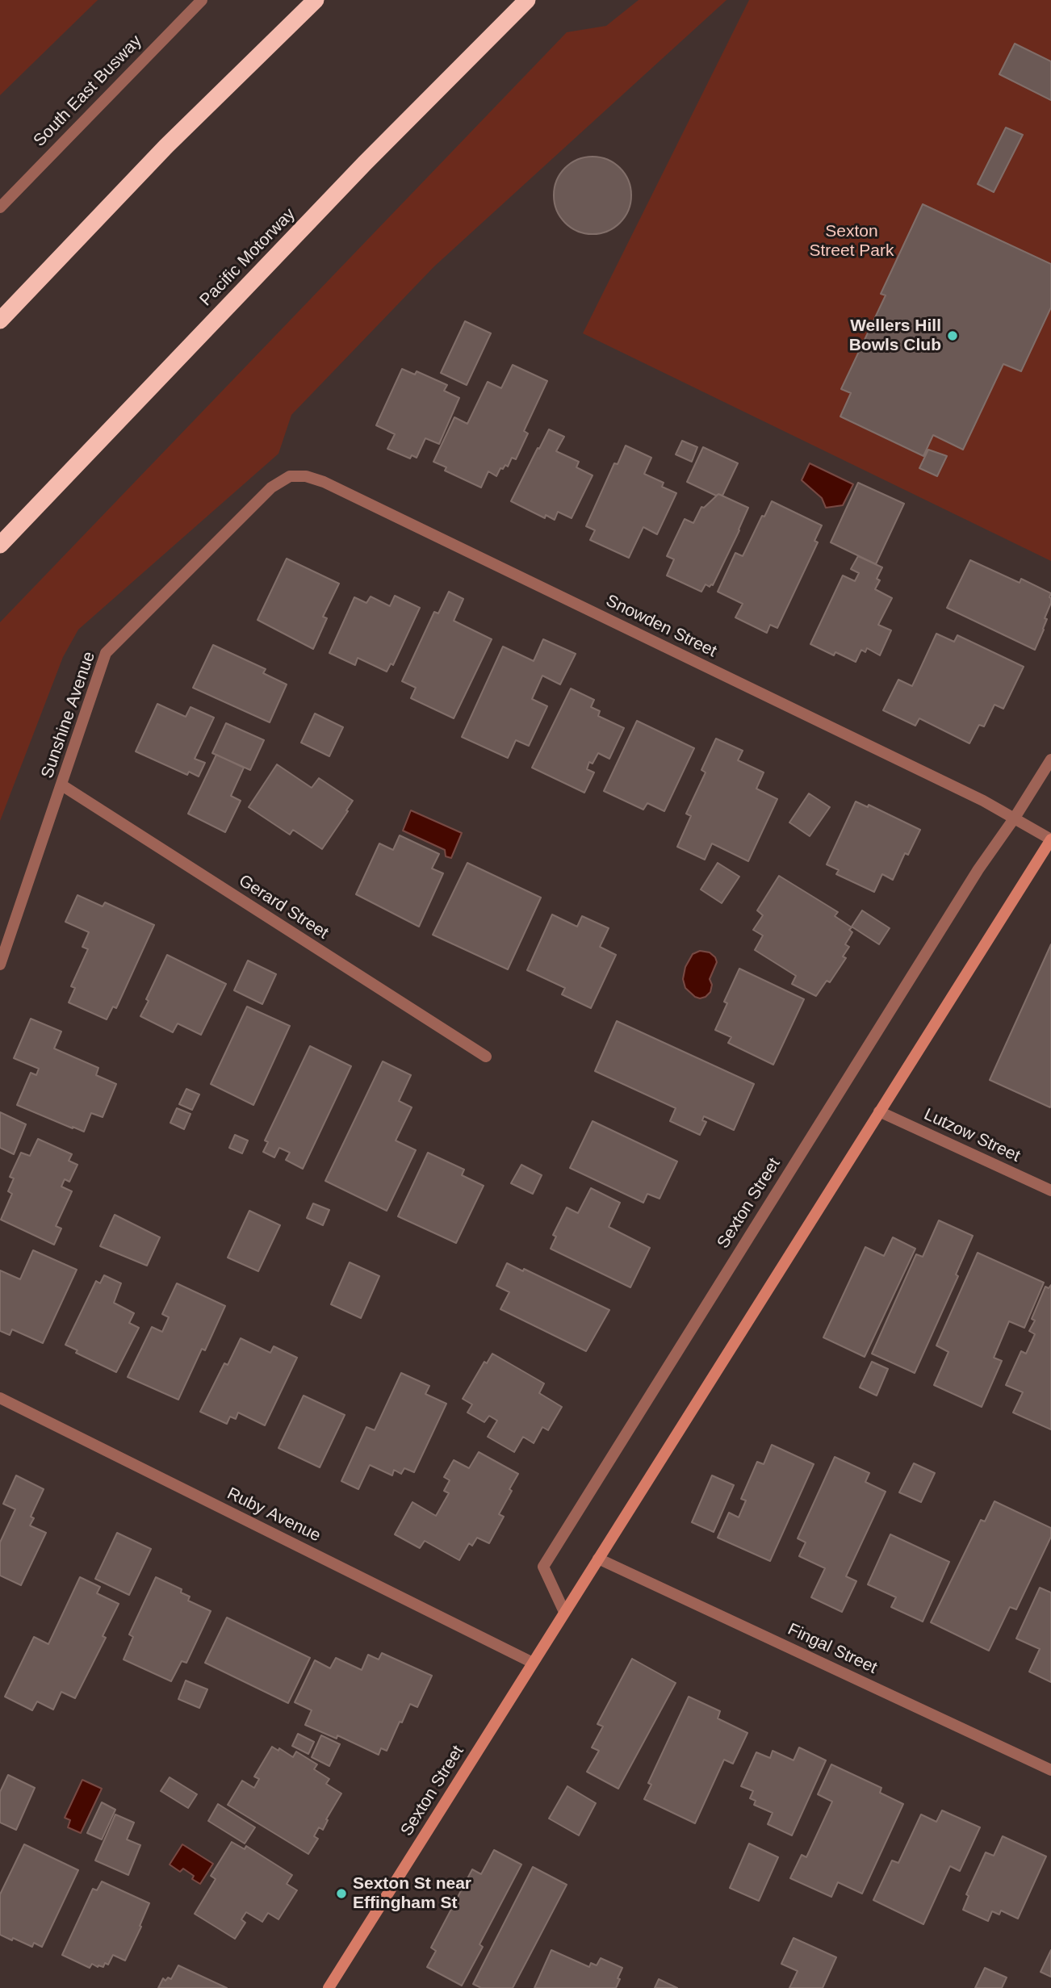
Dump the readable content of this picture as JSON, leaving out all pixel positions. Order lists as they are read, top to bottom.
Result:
{
  "streets": {
    "highway": ["Pacific Motorway"],
    "main road": ["Sexton Street"],
    "street": [
      "South East Busway",
      "Snowden Street",
      "Sunshine Avenue",
      "Gerard Street",
      "Lutzow Street",
      "Ruby Avenue",
      "Fingal Street"
    ]
  },
  "crossings": [
    ["Snowden Street", "Sunshine Avenue"],
    ["Snowden Street", "Sexton Street"],
    ["Sunshine Avenue", "Gerard Street"],
    ["Lutzow Street", "Sexton Street"],
    ["Sexton Street", "Ruby Avenue"],
    ["Sexton Street", "Fingal Street"]
  ],
  "parks": ["Sexton Street Park"],
  "places": ["Wellers Hill Bowls Club", "Sexton St near Effingham St"]
}
